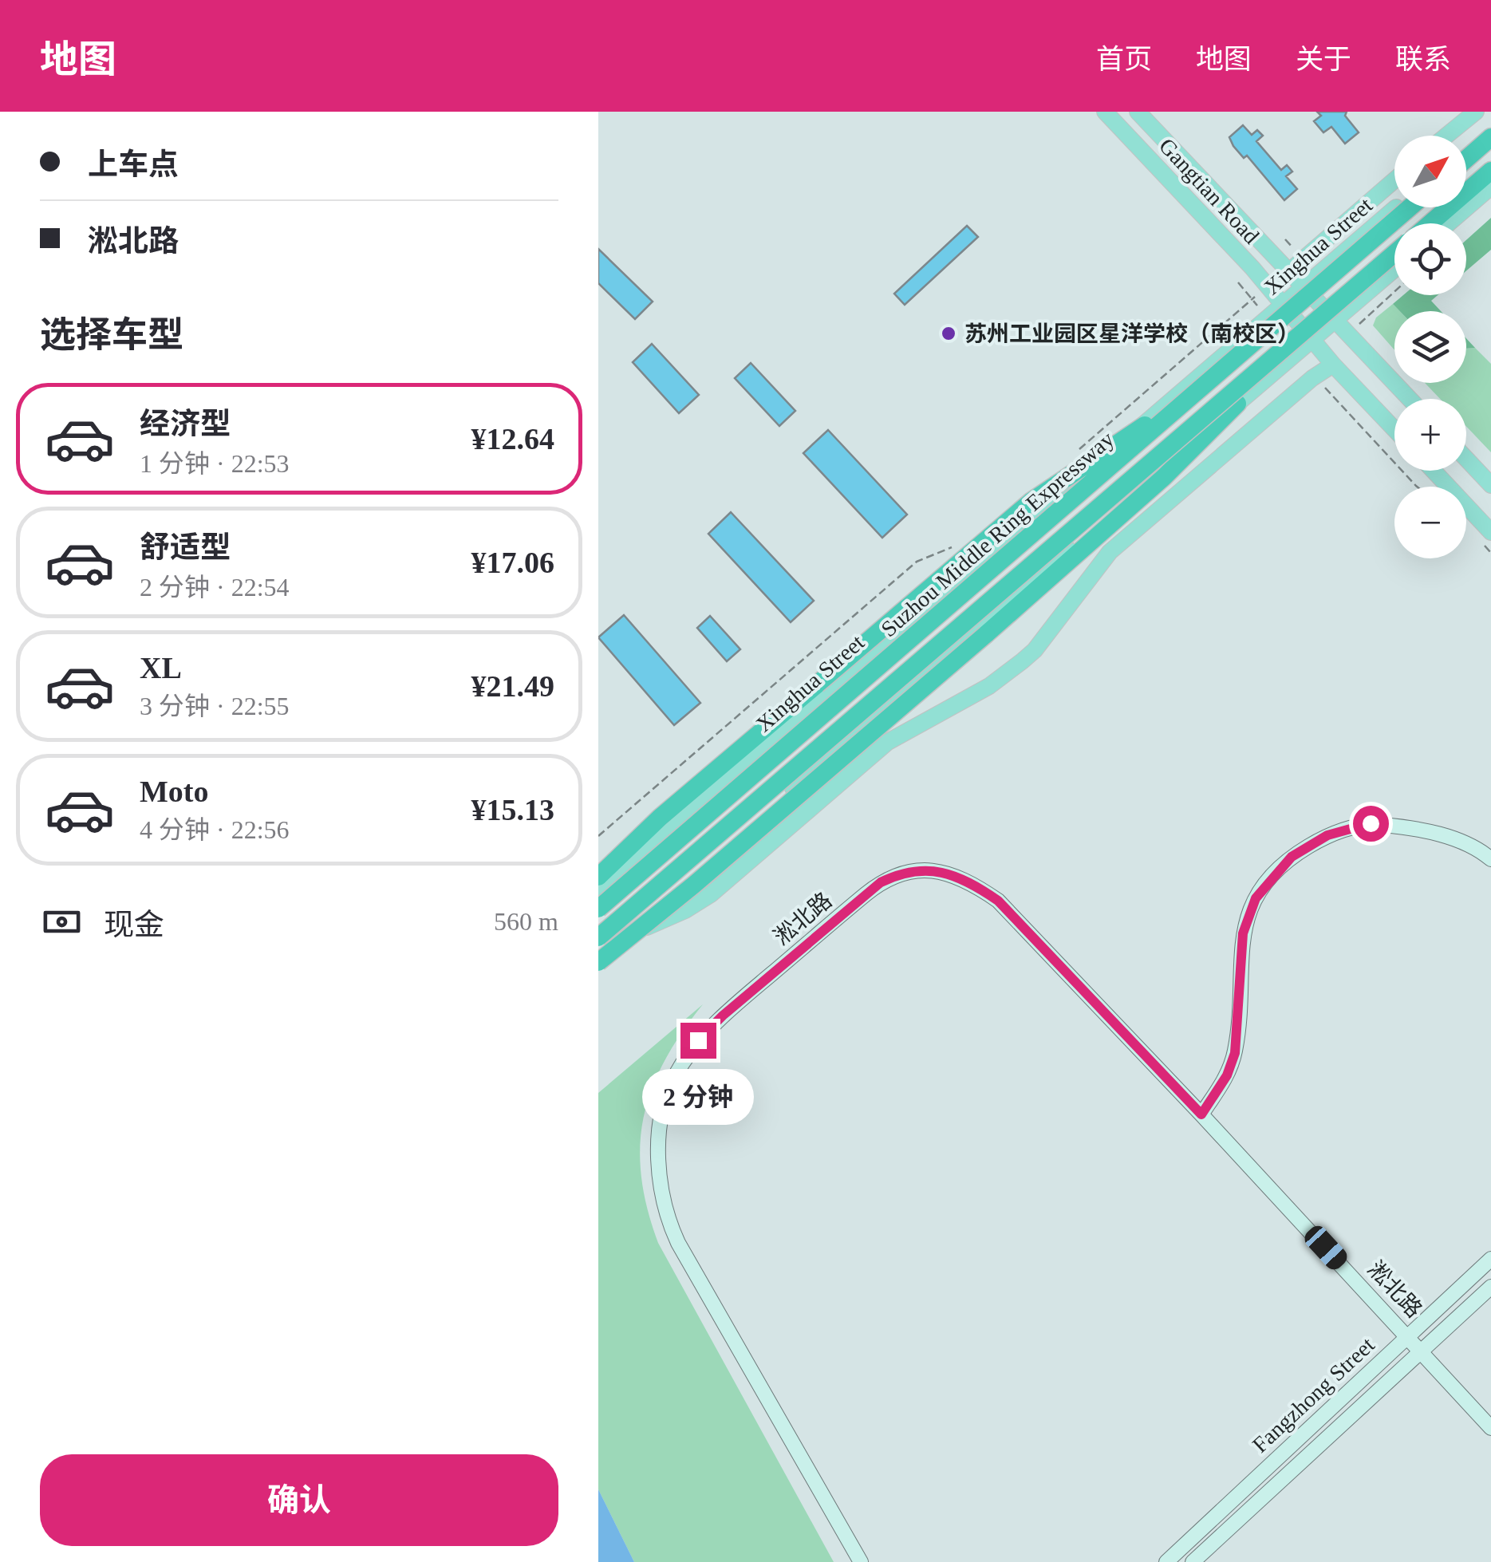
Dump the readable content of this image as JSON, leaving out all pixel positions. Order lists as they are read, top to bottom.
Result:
{
  "streets": {
    "highway": ["Suzhou Middle Ring Expressway"],
    "main road": ["Gangtian Road", "Xinghua Street"],
    "street": ["淞北路", "Fangzhong Street"]
  },
  "crossings": [
    ["Gangtian Road", "Xinghua Street"],
    ["淞北路", "Fangzhong Street"]
  ],
  "places": ["苏州工业园区星洋学校（南校区）"],
  "north": "top right",
  "page": {
    "header": "地图",
    "nav": [
      "首页",
      "地图",
      "关于",
      "联系"
    ],
    "banner": ["上车点", "淞北路"],
    "map_buttons": ["+", "−"],
    "heading": "选择车型",
    "list": [
      {
        "name": "经济型",
        "note": "1 分钟 · 22:53",
        "value": "¥12.64"
      },
      {
        "name": "舒适型",
        "note": "2 分钟 · 22:54",
        "value": "¥17.06"
      },
      {
        "name": "XL",
        "note": "3 分钟 · 22:55",
        "value": "¥21.49"
      },
      {
        "name": "Moto",
        "note": "4 分钟 · 22:56",
        "value": "¥15.13"
      }
    ],
    "pay": ["现金", "560 m"],
    "bubble": "2 分钟",
    "buttons": "确认"
  }
}
